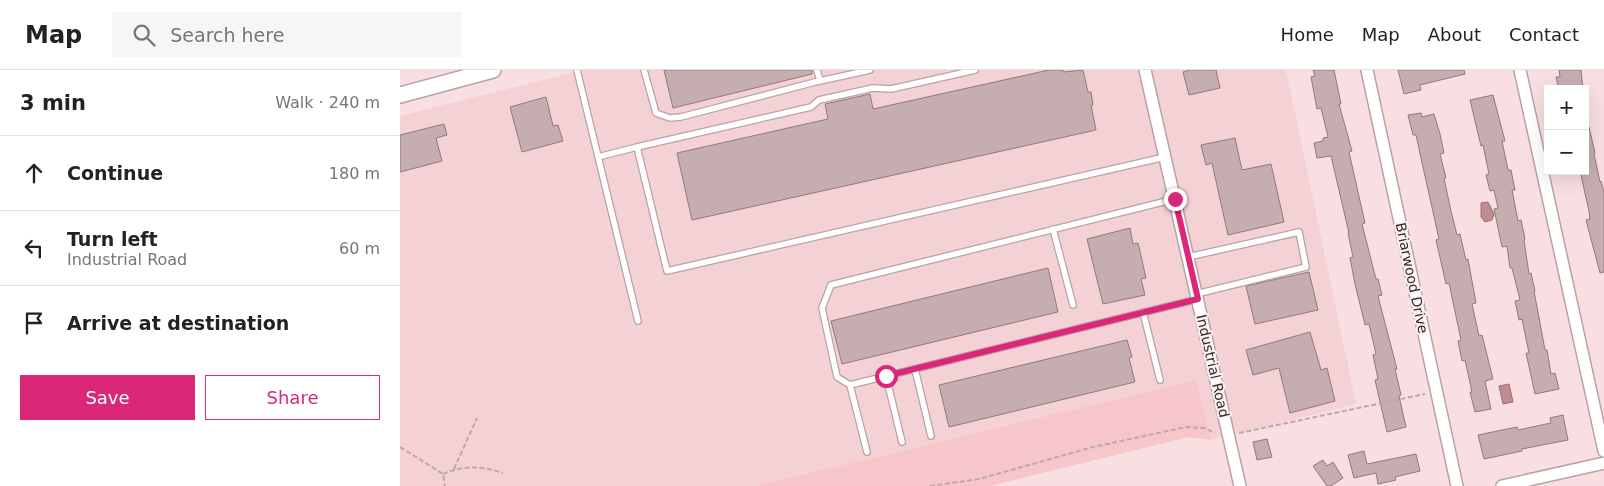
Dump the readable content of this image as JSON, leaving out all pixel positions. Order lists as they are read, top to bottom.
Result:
{
  "streets": {
    "street": ["Briarwood Drive", "Industrial Road"]
  },
  "page": {
    "header": "Map",
    "search": "Search here",
    "nav": [
      "Home",
      "Map",
      "About",
      "Contact"
    ],
    "heading": ["3 min", "Walk · 240 m"],
    "map_buttons": ["+", "−"],
    "list": [
      ["Continue", "180 m"],
      ["Turn left", "Industrial Road", "60 m"],
      "Arrive at destination"
    ],
    "buttons": ["Save", "Share"]
  }
}
